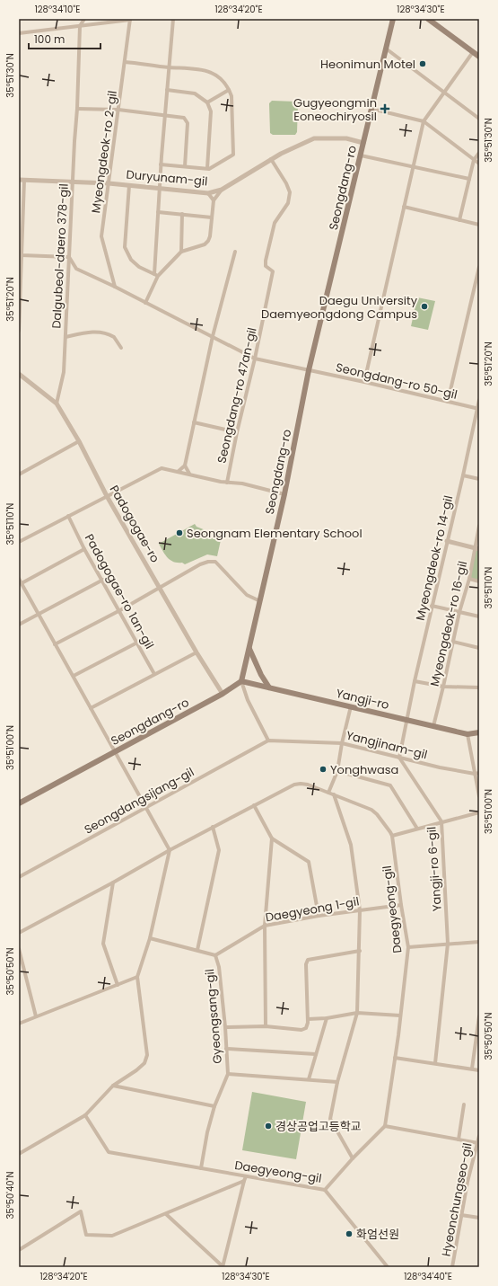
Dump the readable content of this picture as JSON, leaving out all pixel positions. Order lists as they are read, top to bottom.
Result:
{
  "streets": {
    "main road": ["Seongdang-ro", "Yangji-ro"],
    "street": [
      "Myeongdeok-ro 2-gil",
      "Duryunam-gil",
      "Dalgubeol-daero 378-gil",
      "Seongdang-ro 50-gil",
      "Seongdang-ro 47an-gil",
      "Padogogae-ro",
      "Myeongdeok-ro 14-gil",
      "Padogogae-ro 1an-gil",
      "Myeongdeok-ro 16-gil",
      "Yangjinam-gil",
      "Seongdangsijang-gil",
      "Yangji-ro 6-gil",
      "Daegyeong 1-gil",
      "Daegyeong-gil",
      "Gyeongsang-gil",
      "Hyeonchungseo-gil"
    ]
  },
  "crossings": [
    ["Myeongdeok-ro 2-gil", "Duryunam-gil"],
    ["Myeongdeok-ro 2-gil", "Seongdang-ro 50-gil"],
    ["Duryunam-gil", "Seongdang-ro"],
    ["Duryunam-gil", "Dalgubeol-daero 378-gil"],
    ["Duryunam-gil", "Seongdang-ro 47an-gil"],
    ["Seongdang-ro", "Seongdang-ro 50-gil"],
    ["Seongdang-ro", "Padogogae-ro"],
    ["Seongdang-ro", "Yangji-ro"],
    ["Dalgubeol-daero 378-gil", "Seongdang-ro 50-gil"],
    ["Dalgubeol-daero 378-gil", "Padogogae-ro"],
    ["Seongdang-ro 50-gil", "Seongdang-ro 47an-gil"],
    ["Seongdang-ro 50-gil", "Myeongdeok-ro 14-gil"],
    ["Myeongdeok-ro 14-gil", "Yangji-ro"],
    ["Myeongdeok-ro 16-gil", "Yangji-ro"],
    ["Yangjinam-gil", "Seongdangsijang-gil"],
    ["Yangjinam-gil", "Yangji-ro 6-gil"],
    ["Daegyeong 1-gil", "Daegyeong-gil"],
    ["Daegyeong 1-gil", "Gyeongsang-gil"]
  ],
  "places": {
    "other": [
      "Heonimun Motel",
      "Daegu University Daemyeongdong Campus",
      "Seongnam Elementary School",
      "Yonghwasa",
      "경상공업고등학교",
      "화엄선원"
    ],
    "health": ["Gugyeongmin Eoneochiryosil"]
  },
  "scale_bar": "100 m",
  "coordinates": [
    "128°34'10\"E",
    "128°34'20\"E",
    "128°34'30\"E",
    "35°51'30\"N",
    "35°51'20\"N",
    "35°51'10\"N",
    "35°51'00\"N",
    "35°50'50\"N",
    "35°50'40\"N",
    "128°34'40\"E"
  ]
}
